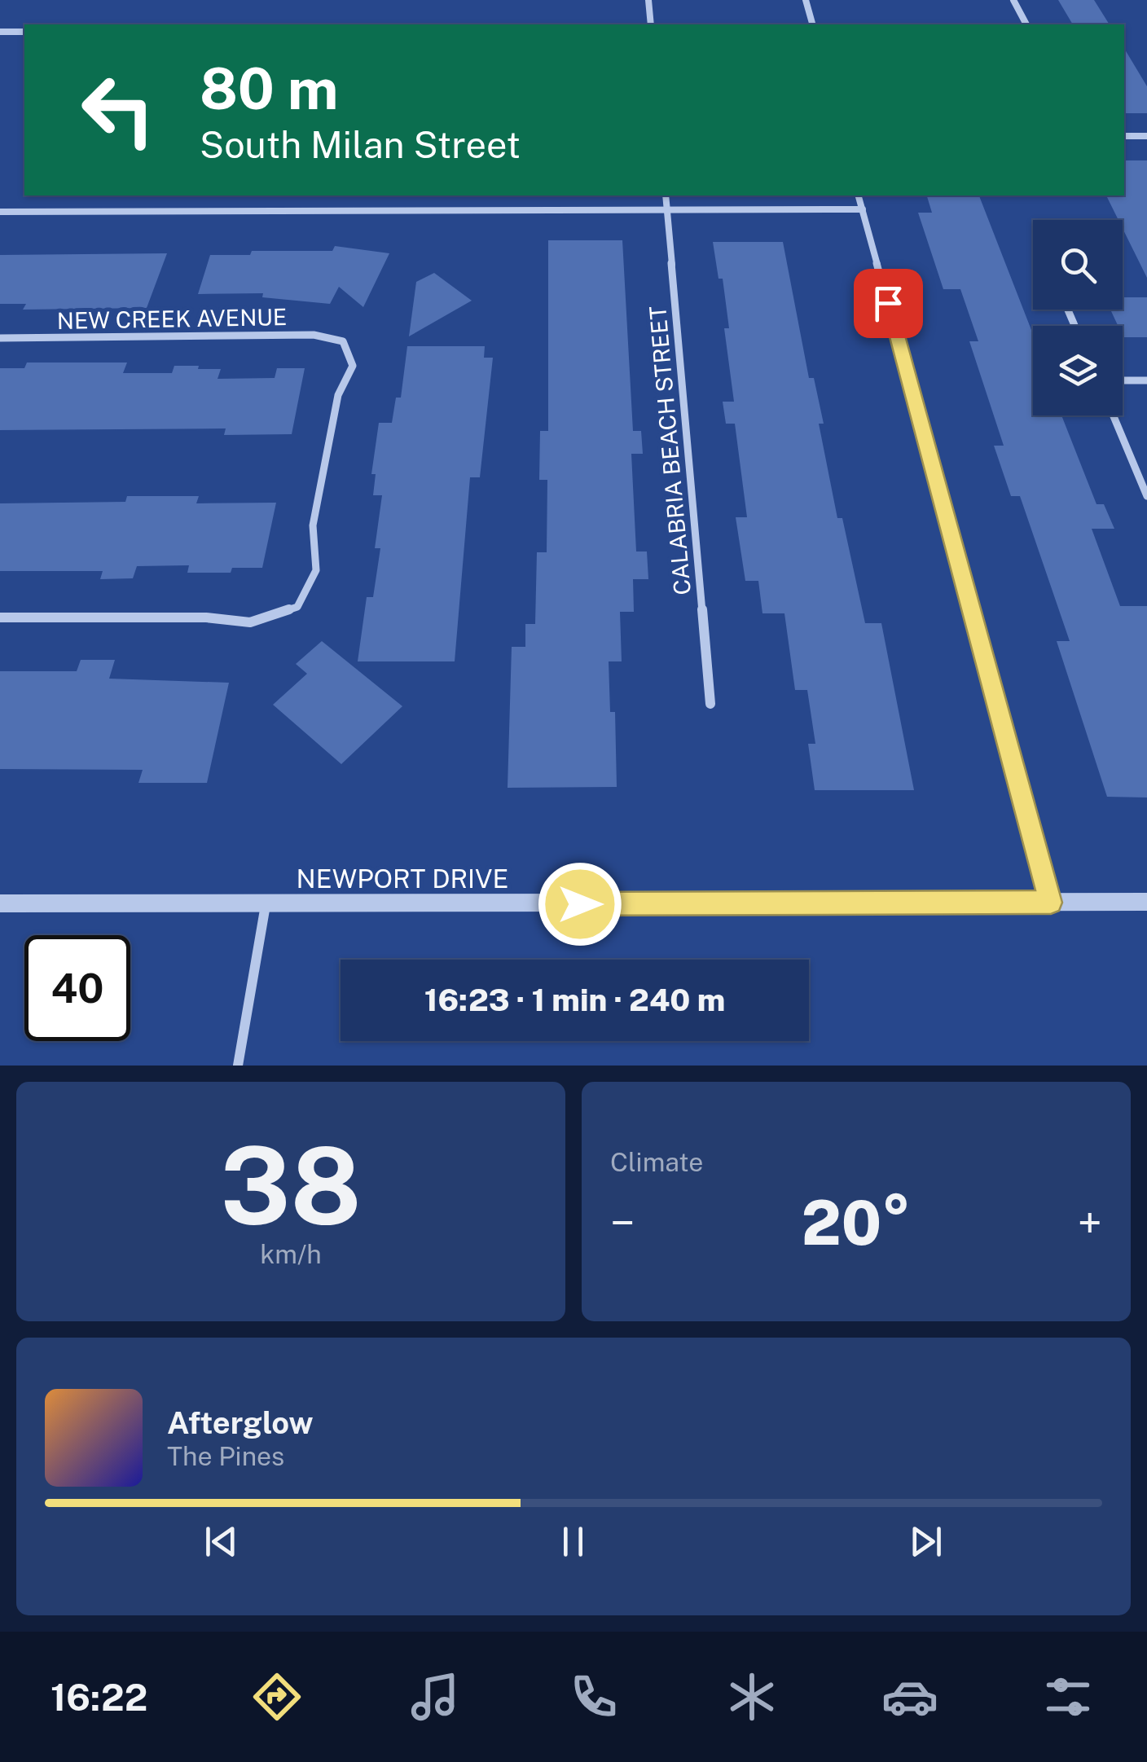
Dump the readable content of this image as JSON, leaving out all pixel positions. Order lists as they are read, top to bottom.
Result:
{
  "streets": {
    "street": ["NEW CREEK AVENUE", "CALABRIA BEACH STREET", "NEWPORT DRIVE"]
  },
  "page": {
    "turn": ["80 m", "South Milan Street"],
    "limit": "40",
    "trip": "16:23 · 1 min · 240 m",
    "tile": [
      ["38", "km/h"],
      "Climate"
    ],
    "heat": ["−", "20°", "+"],
    "song": ["Afterglow", "The Pines"],
    "tabs": "16:22"
  }
}
